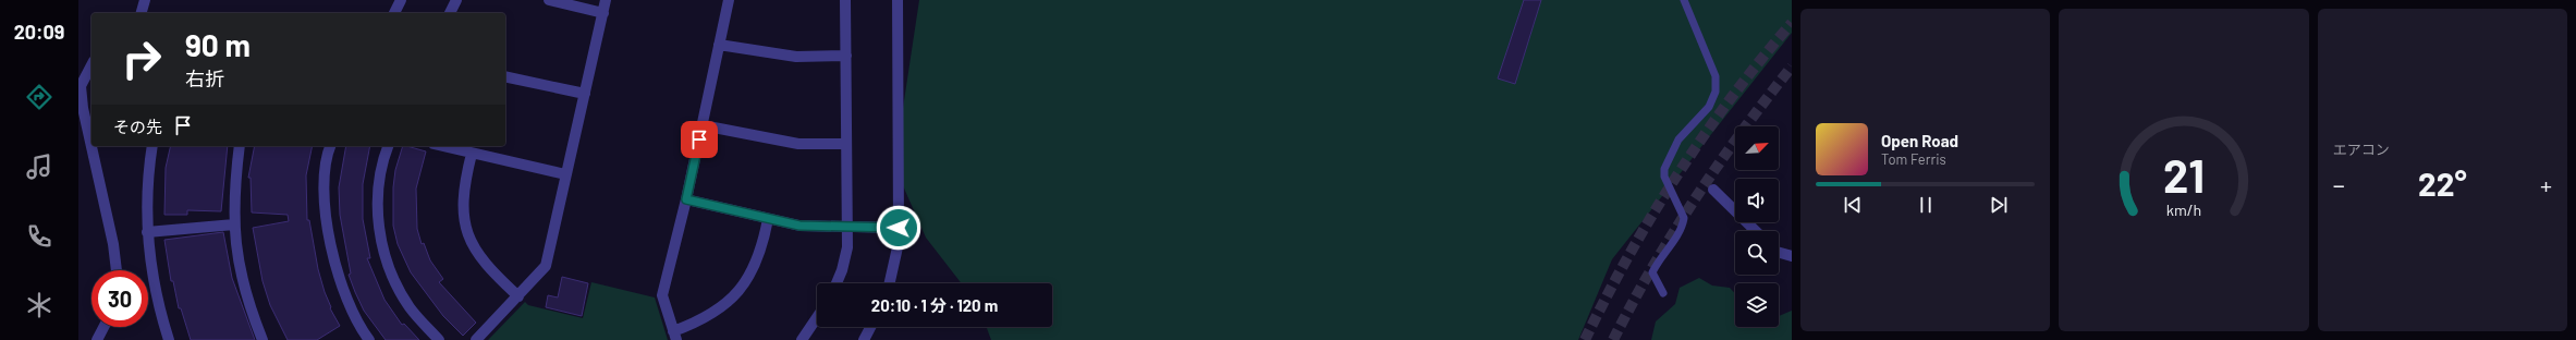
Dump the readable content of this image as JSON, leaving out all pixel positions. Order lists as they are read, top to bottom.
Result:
{
  "north": "top right",
  "page": {
    "tabs": "20:09",
    "tile": "エアコン",
    "turn": ["90 m", "右折"],
    "then": "その先",
    "song": ["Open Road", "Tom Ferris"],
    "heat": ["−", "22°", "+"],
    "limit": "30",
    "trip": "20:10 · 1 分 · 120 m",
    "gauge": ["21", "km/h"]
  }
}
